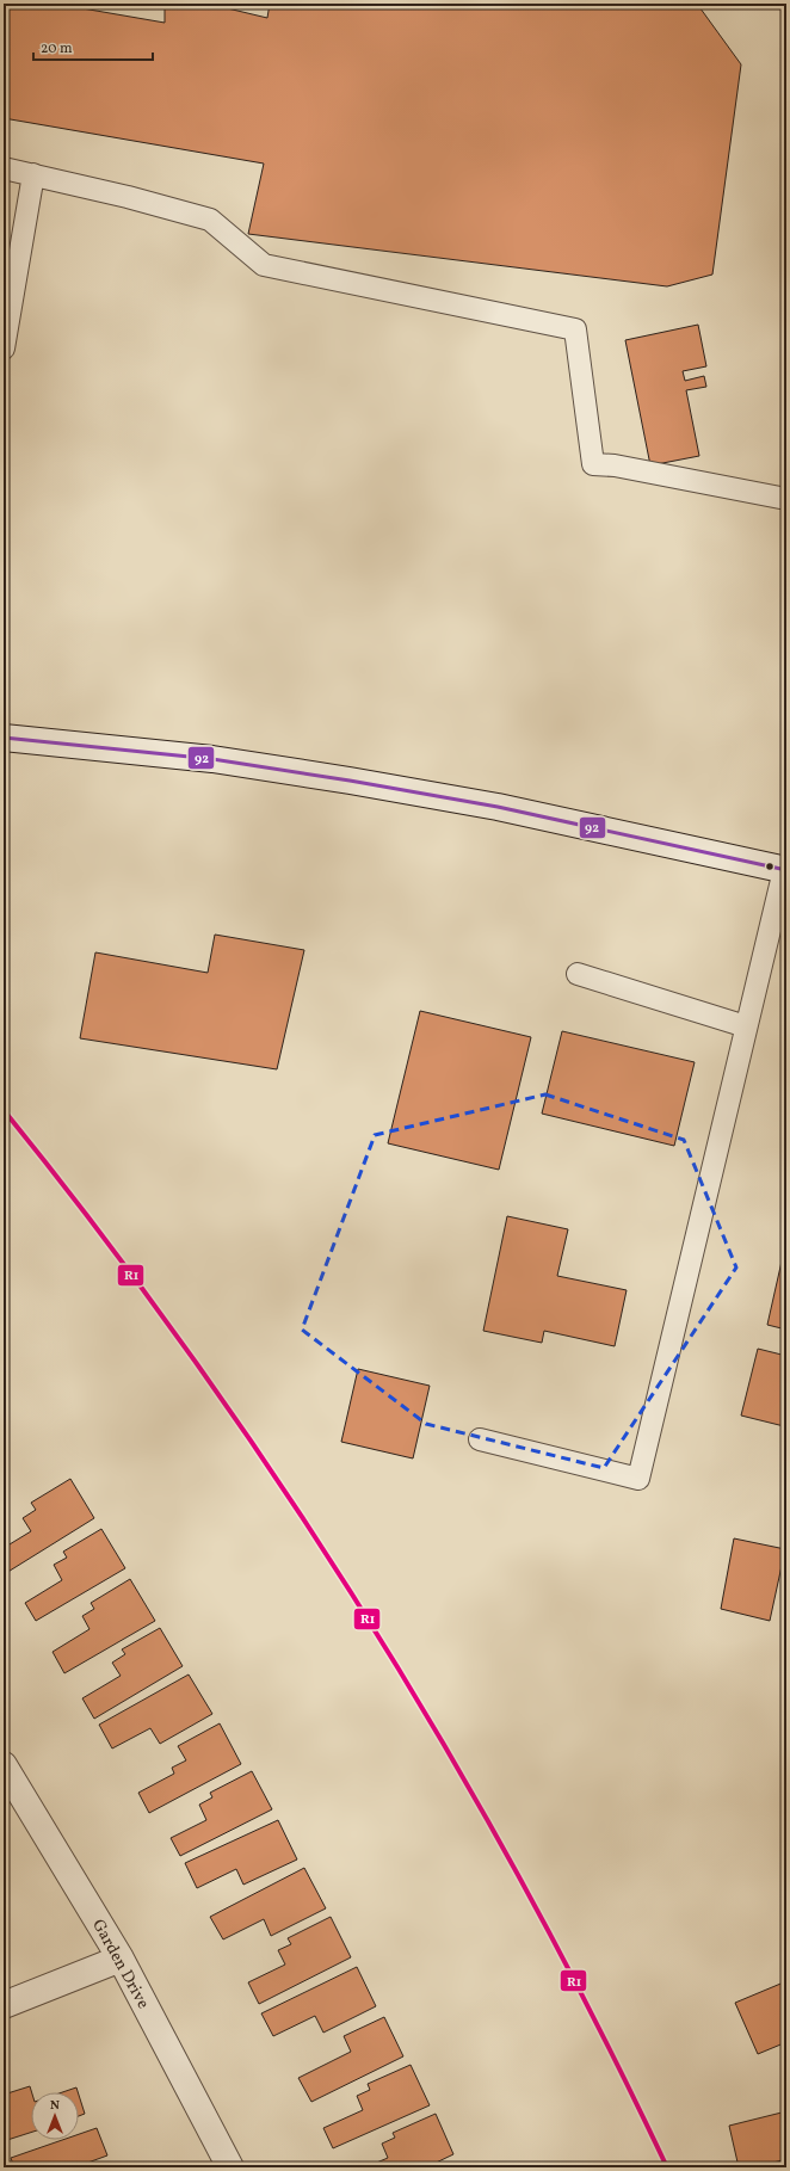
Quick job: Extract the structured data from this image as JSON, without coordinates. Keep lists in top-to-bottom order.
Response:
{
  "streets": {
    "main road": ["Garden Drive"]
  },
  "lines": ["transit line 92", "transit line R1"],
  "scale_bar": "20 m",
  "north": "top"
}
